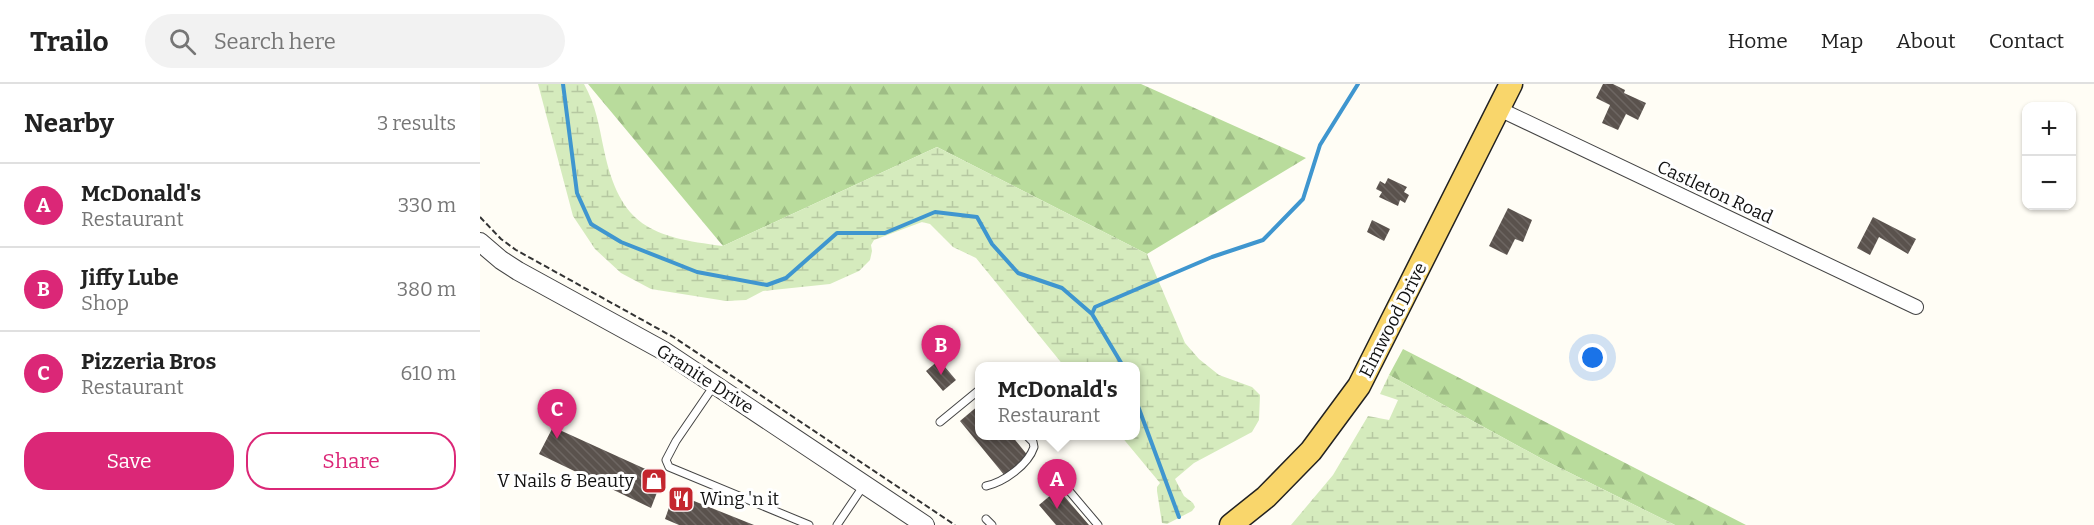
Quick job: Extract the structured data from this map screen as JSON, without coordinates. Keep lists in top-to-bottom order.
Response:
{
  "streets": {
    "main road": ["Elmwood Drive"],
    "street": ["Castleton Road", "Granite Drive"]
  },
  "crossings": [
    ["Castleton Road", "Elmwood Drive"]
  ],
  "places": {
    "shop": ["V Nails & Beauty"],
    "restaurant": ["Wing 'n it"]
  },
  "page": {
    "header": "Trailo",
    "search": "Search here",
    "nav": [
      "Home",
      "Map",
      "About",
      "Contact"
    ],
    "heading": ["Nearby", "3 results"],
    "map_buttons": ["+", "−"],
    "list": [
      {
        "mark": "A",
        "name": "McDonald's",
        "note": "Restaurant",
        "value": "330 m"
      },
      {
        "mark": "B",
        "name": "Jiffy Lube",
        "note": "Shop",
        "value": "380 m"
      },
      {
        "mark": "C",
        "name": "Pizzeria Bros",
        "note": "Restaurant",
        "value": "610 m"
      }
    ],
    "pins": ["B", "C", "A"],
    "popup": ["McDonald's", "Restaurant"],
    "buttons": ["Save", "Share"]
  }
}
